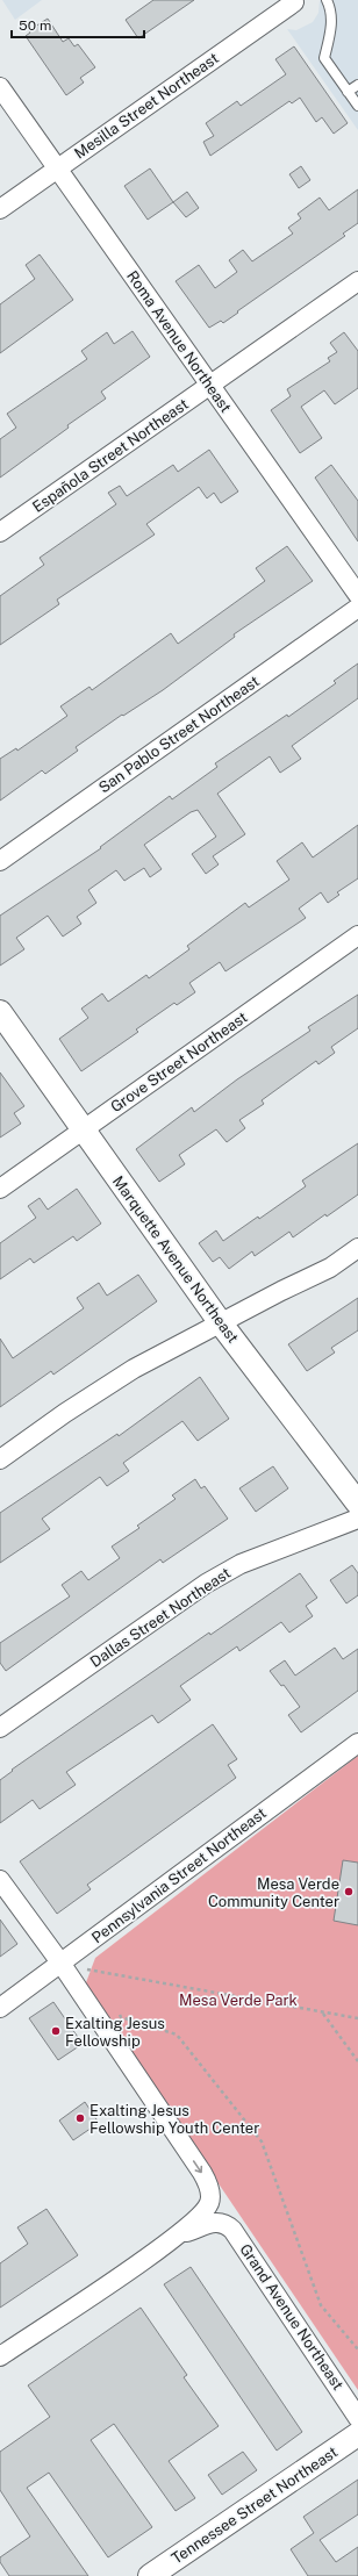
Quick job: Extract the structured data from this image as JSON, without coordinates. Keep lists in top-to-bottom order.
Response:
{
  "streets": {
    "street": [
      "Mesilla Street Northeast",
      "Roma Avenue Northeast",
      "Española Street Northeast",
      "San Pablo Street Northeast",
      "Grove Street Northeast",
      "Marquette Avenue Northeast",
      "Dallas Street Northeast",
      "Pennsylvania Street Northeast",
      "Grand Avenue Northeast",
      "Tennessee Street Northeast"
    ]
  },
  "crossings": [
    ["Mesilla Street Northeast", "Roma Avenue Northeast"],
    ["Roma Avenue Northeast", "Española Street Northeast"],
    ["Grove Street Northeast", "Marquette Avenue Northeast"]
  ],
  "parks": ["Mesa Verde Park"],
  "places": ["Mesa Verde Community Center", "Exalting Jesus Fellowship", "Exalting Jesus Fellowship Youth Center"],
  "scale_bar": "50 m"
}
